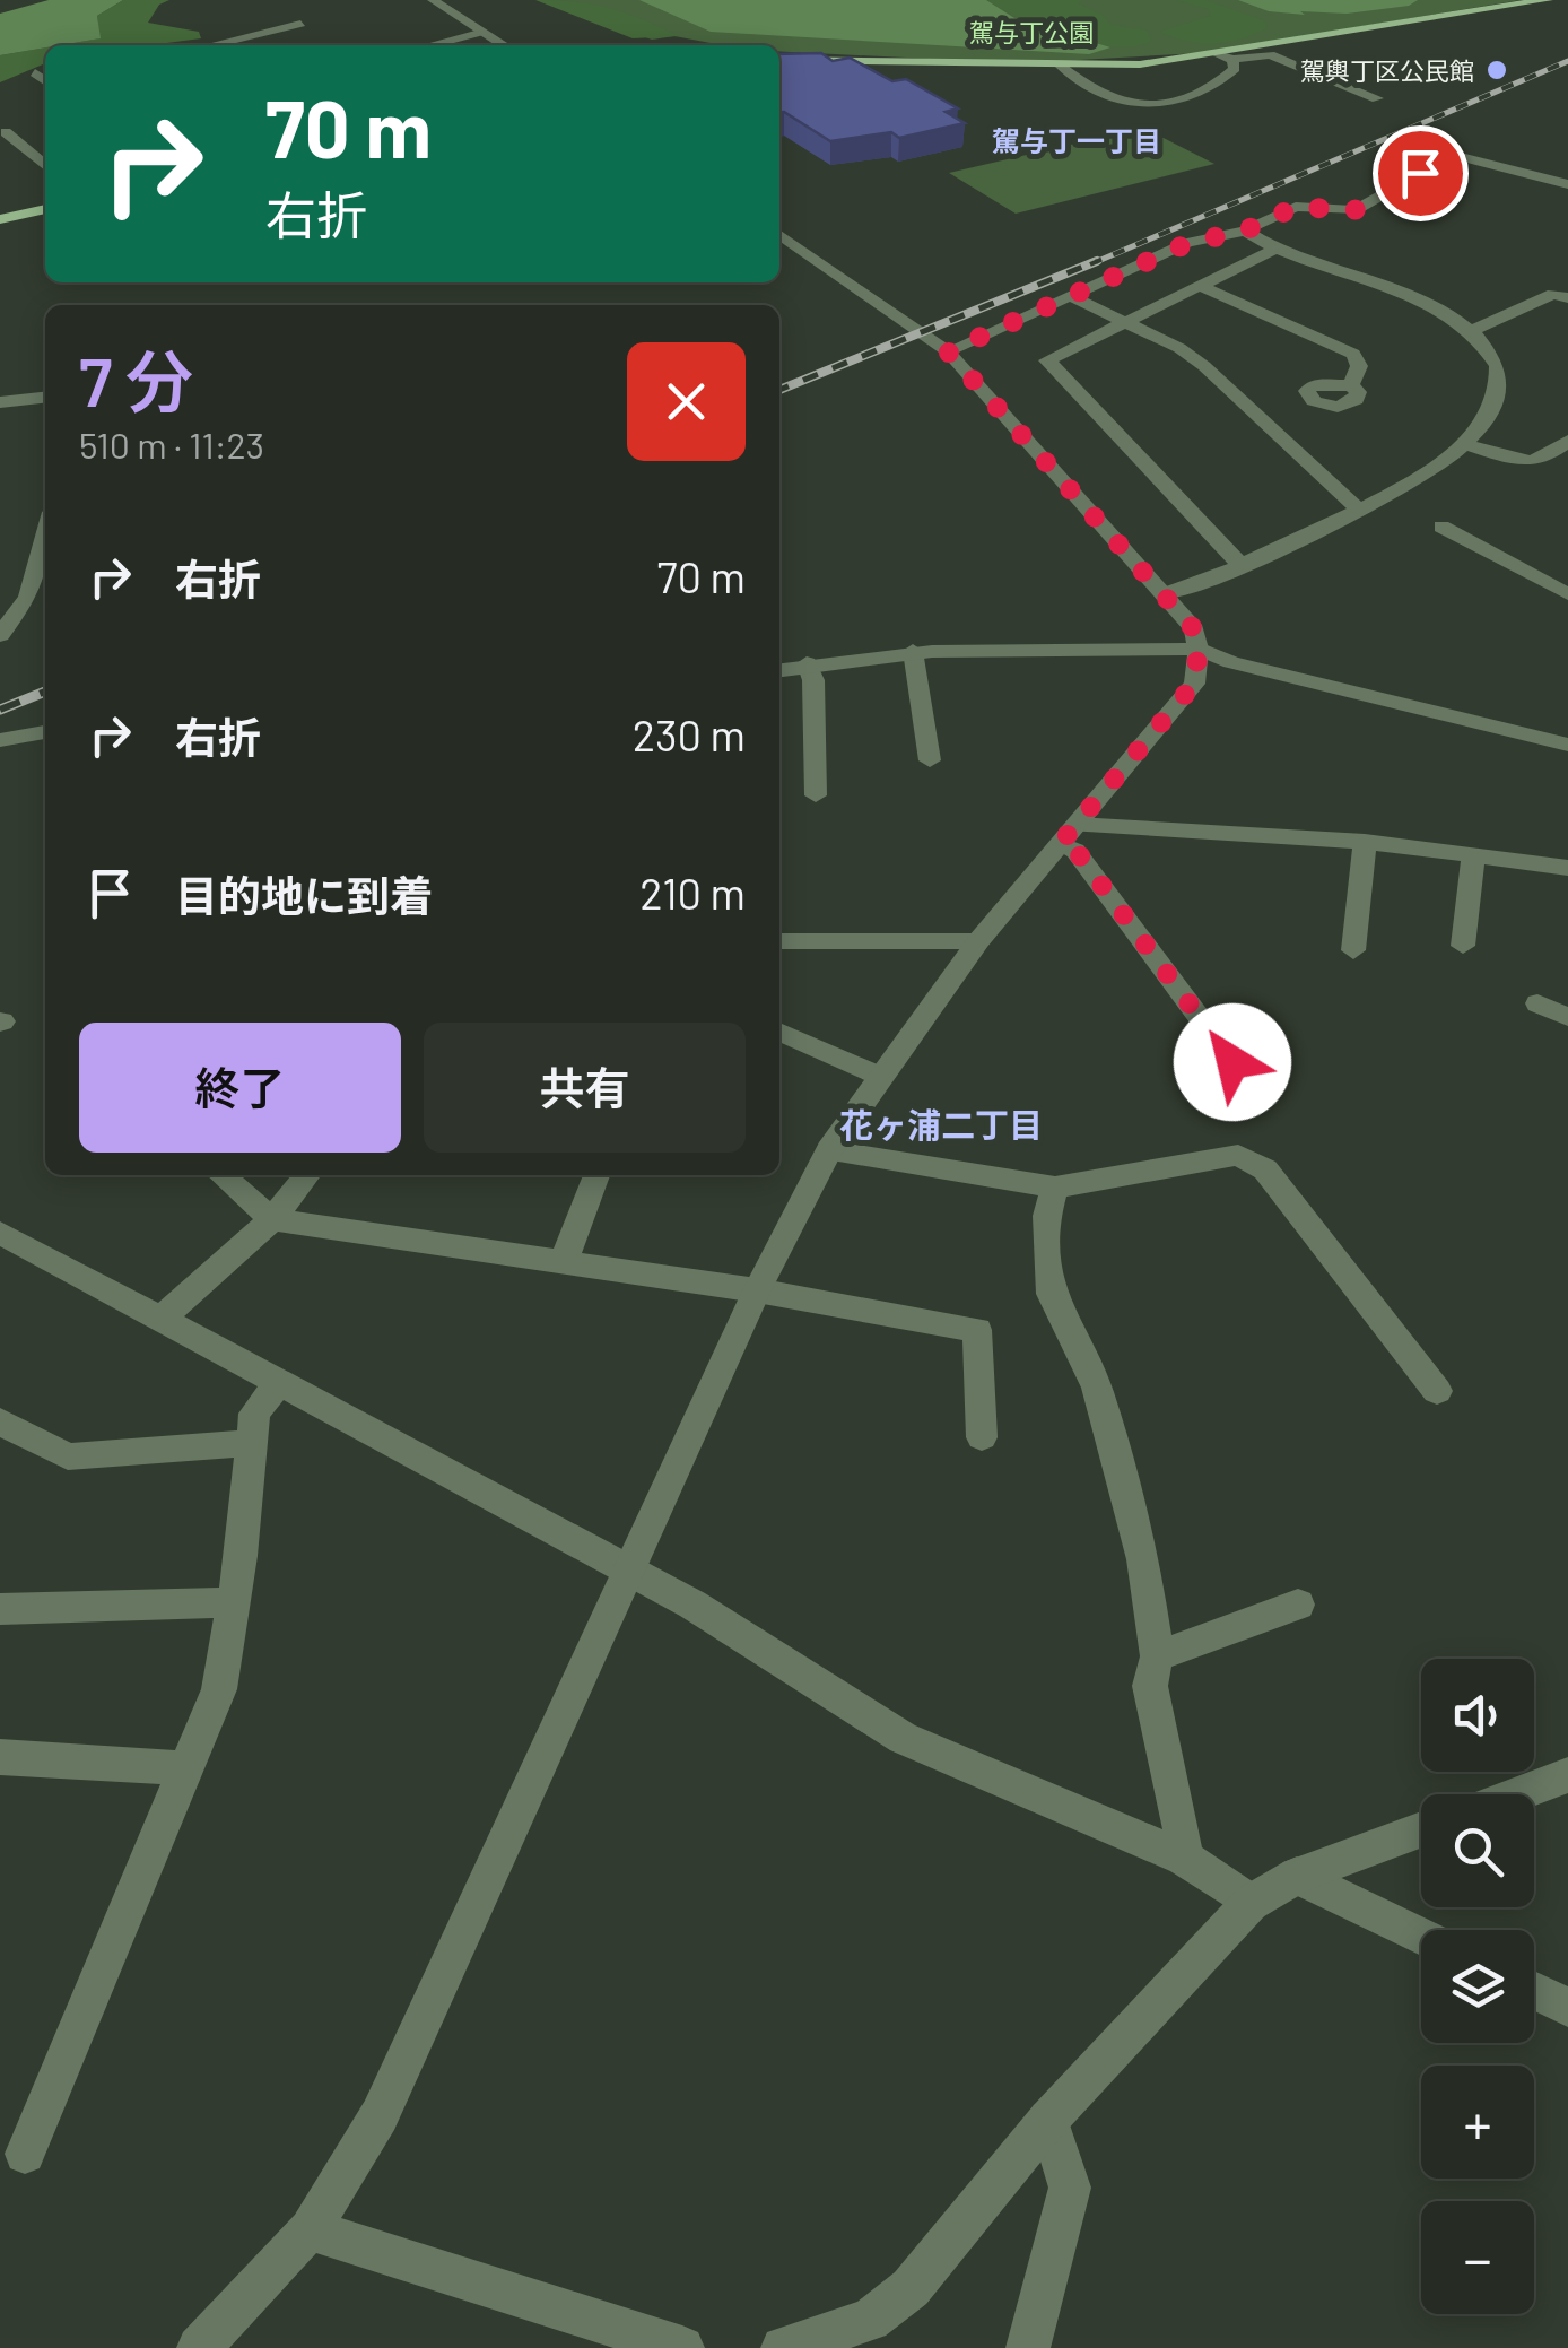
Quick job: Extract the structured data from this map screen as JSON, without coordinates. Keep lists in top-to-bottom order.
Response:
{
  "districts": ["駕与丁一丁目", "花ヶ浦二丁目"],
  "parks": ["駕与丁公園"],
  "places": ["駕輿丁区公民館"],
  "page": {
    "turn": ["70 m", "右折"],
    "heading": ["7 分", "510 m · 11:23"],
    "list": [
      {
        "name": "右折",
        "value": "70 m"
      },
      {
        "name": "右折",
        "value": "230 m"
      },
      {
        "name": "目的地に到着",
        "value": "210 m"
      }
    ],
    "buttons": ["終了", "共有"],
    "map_buttons": ["+", "−"]
  }
}
